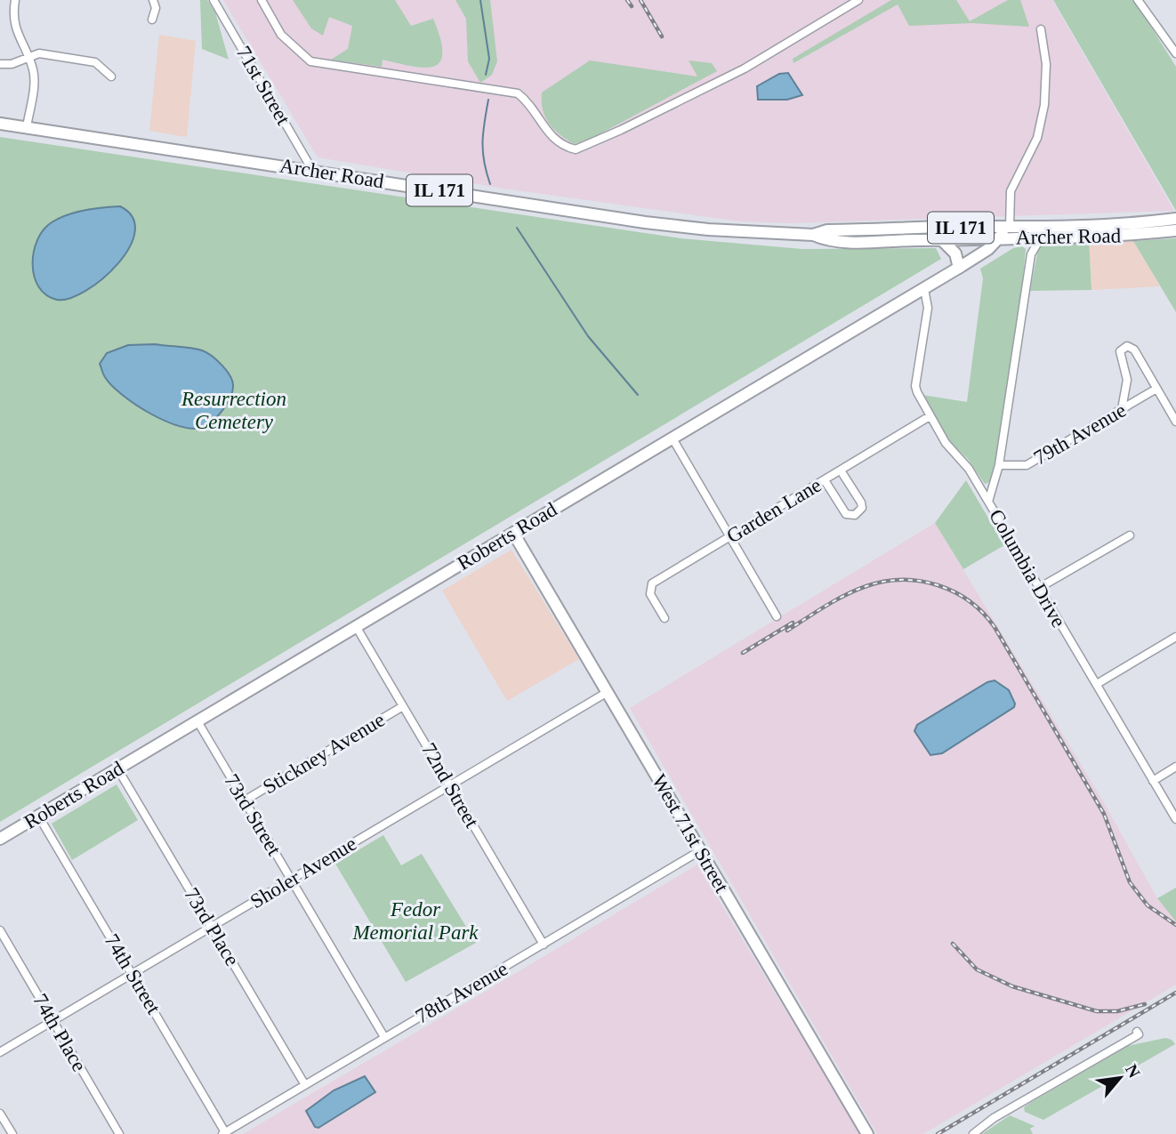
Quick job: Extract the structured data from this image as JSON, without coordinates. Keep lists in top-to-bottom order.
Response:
{
  "streets": {
    "street": [
      "71st Street",
      "Archer Road",
      "IL 171",
      "79th Avenue",
      "Garden Lane",
      "Roberts Road",
      "Columbia Drive",
      "Stickney Avenue",
      "72nd Street",
      "73rd Street",
      "West 71st Street",
      "Sholer Avenue",
      "73rd Place",
      "74th Street",
      "78th Avenue",
      "74th Place"
    ]
  },
  "crossings": [
    ["71st Street", "Archer Road"],
    ["Archer Road", "Roberts Road"],
    ["Archer Road", "Columbia Drive"],
    ["79th Avenue", "Columbia Drive"],
    ["Roberts Road", "72nd Street"],
    ["Roberts Road", "73rd Street"],
    ["Roberts Road", "West 71st Street"],
    ["Roberts Road", "73rd Place"],
    ["Roberts Road", "74th Street"],
    ["Stickney Avenue", "72nd Street"],
    ["Stickney Avenue", "73rd Street"],
    ["72nd Street", "Sholer Avenue"],
    ["72nd Street", "78th Avenue"],
    ["73rd Street", "Sholer Avenue"],
    ["73rd Street", "78th Avenue"],
    ["West 71st Street", "Sholer Avenue"],
    ["West 71st Street", "78th Avenue"],
    ["Sholer Avenue", "73rd Place"],
    ["Sholer Avenue", "74th Street"],
    ["Sholer Avenue", "74th Place"],
    ["73rd Place", "78th Avenue"],
    ["74th Street", "78th Avenue"]
  ],
  "parks": ["Resurrection Cemetery", "Fedor Memorial Park"],
  "north": "top right"
}
